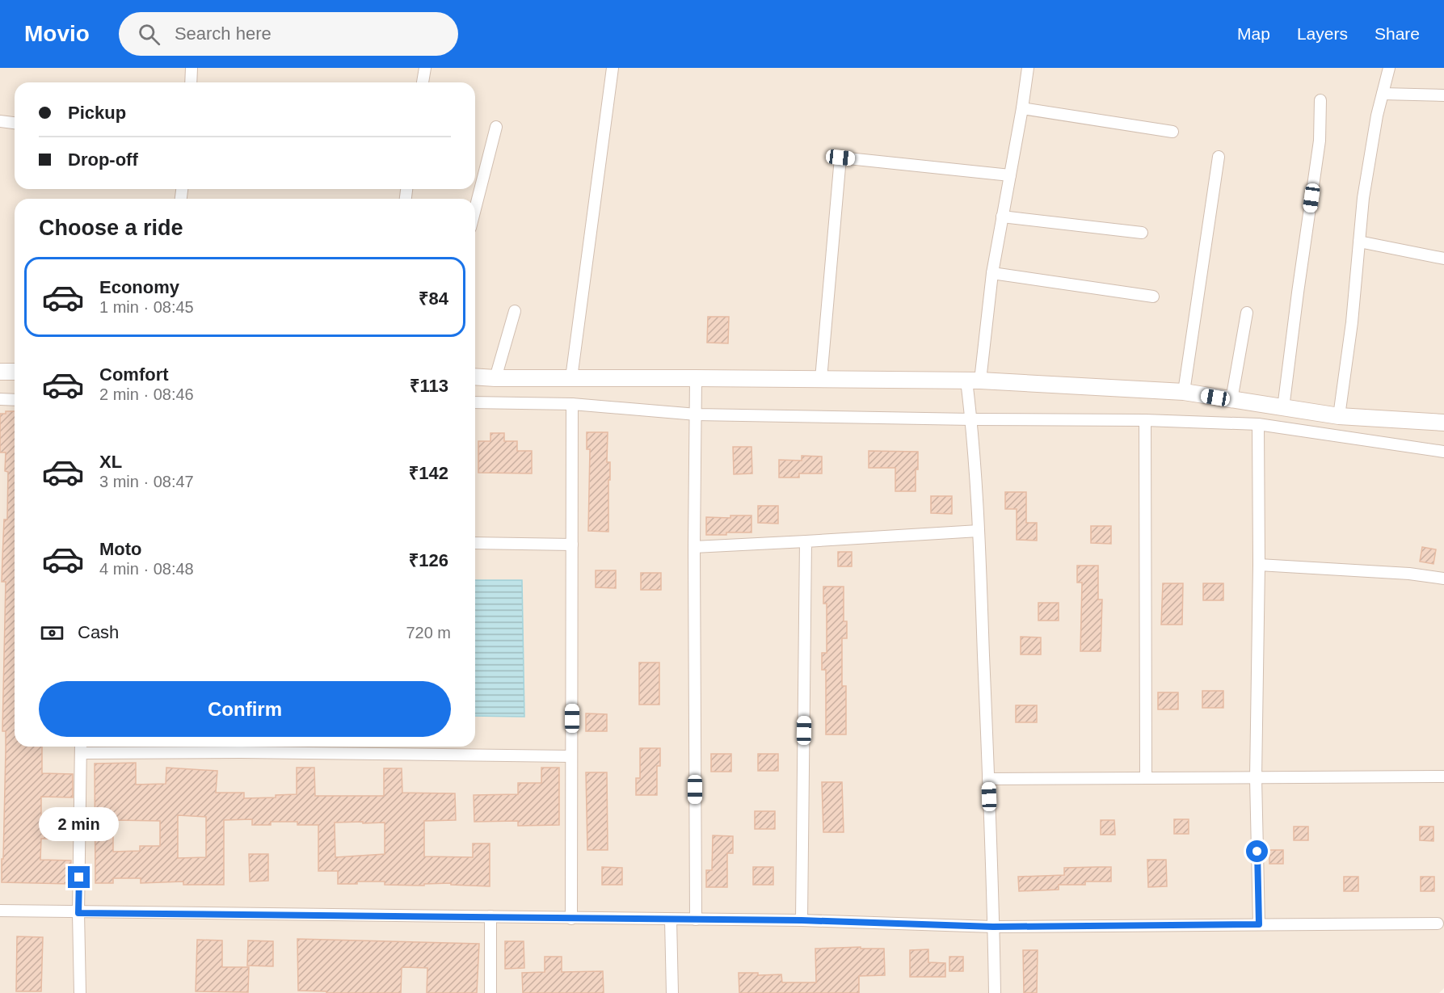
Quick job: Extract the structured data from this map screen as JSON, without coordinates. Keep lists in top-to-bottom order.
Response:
{
  "page": {
    "header": "Movio",
    "search": "Search here",
    "nav": ["Map", "Layers", "Share"],
    "banner": ["Pickup", "Drop-off"],
    "heading": "Choose a ride",
    "list": [
      {
        "name": "Economy",
        "note": "1 min · 08:45",
        "value": "₹84"
      },
      {
        "name": "Comfort",
        "note": "2 min · 08:46",
        "value": "₹113"
      },
      {
        "name": "XL",
        "note": "3 min · 08:47",
        "value": "₹142"
      },
      {
        "name": "Moto",
        "note": "4 min · 08:48",
        "value": "₹126"
      }
    ],
    "pay": ["Cash", "720 m"],
    "buttons": "Confirm",
    "bubble": "2 min"
  }
}
